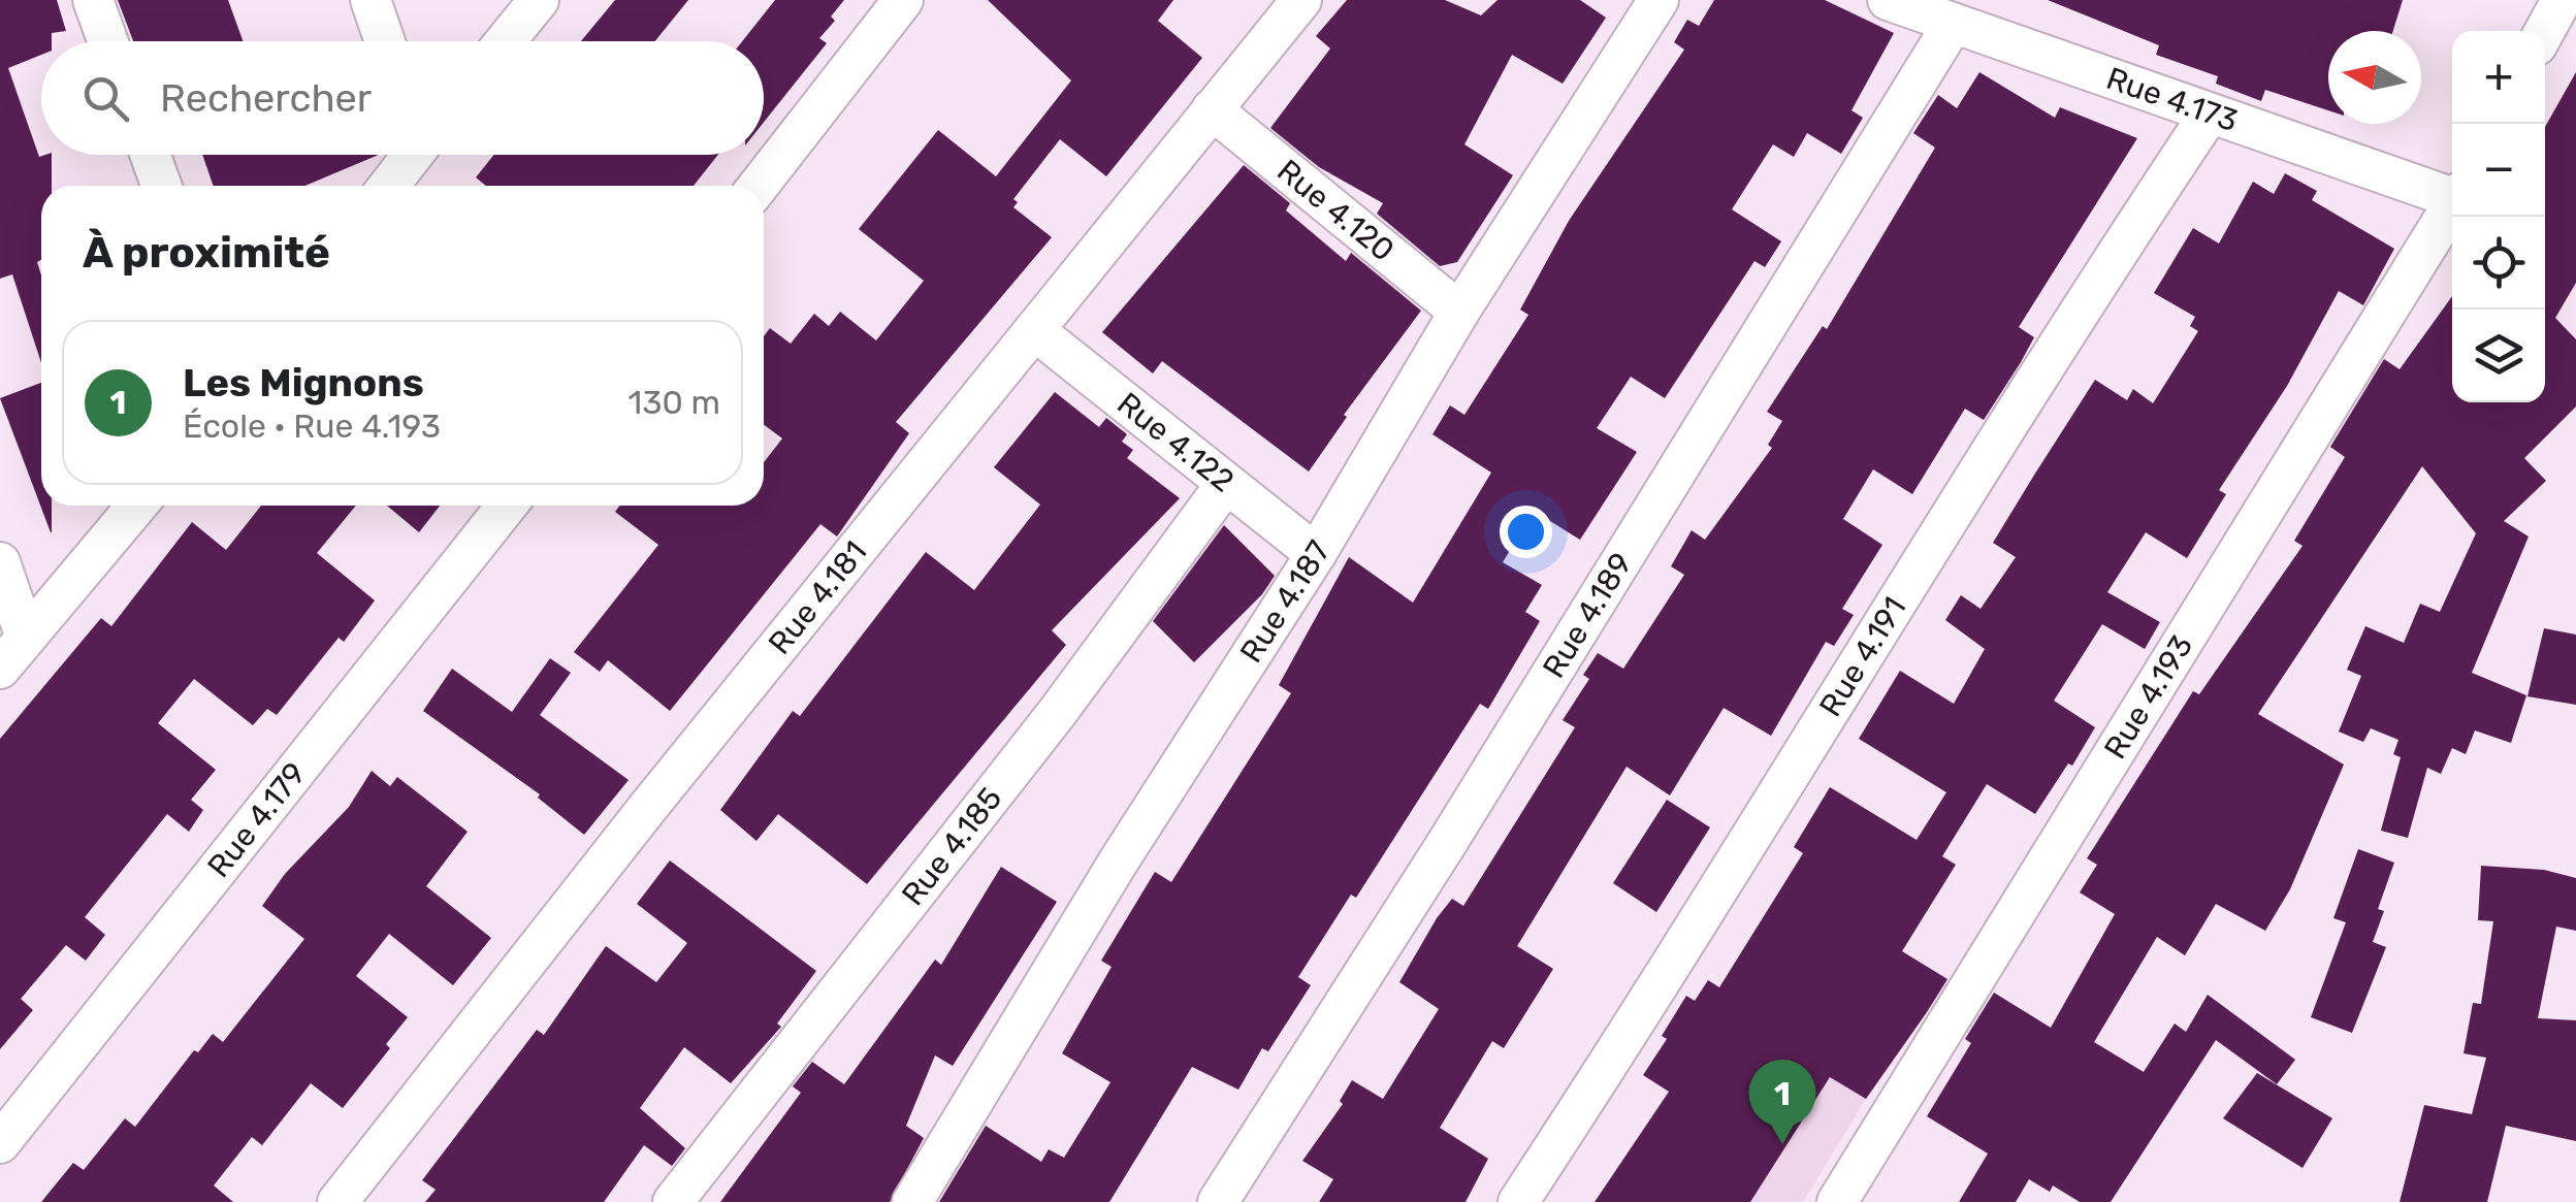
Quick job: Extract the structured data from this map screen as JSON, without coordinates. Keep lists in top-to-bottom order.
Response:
{
  "streets": {
    "street": [
      "Rue 4.173",
      "Rue 4.120",
      "Rue 4.122",
      "Rue 4.181",
      "Rue 4.187",
      "Rue 4.189",
      "Rue 4.191",
      "Rue 4.193",
      "Rue 4.179",
      "Rue 4.185"
    ]
  },
  "crossings": [
    ["Rue 4.173", "Rue 4.189"],
    ["Rue 4.173", "Rue 4.191"],
    ["Rue 4.120", "Rue 4.181"],
    ["Rue 4.120", "Rue 4.187"],
    ["Rue 4.122", "Rue 4.181"],
    ["Rue 4.122", "Rue 4.187"],
    ["Rue 4.122", "Rue 4.185"]
  ],
  "north": "left",
  "page": {
    "map_buttons": ["+", "−"],
    "search": "Rechercher",
    "heading": "À proximité",
    "list": [
      {
        "mark": "1",
        "name": "Les Mignons",
        "note": "École · Rue 4.193",
        "value": "130 m"
      }
    ],
    "pins": "1"
  }
}
